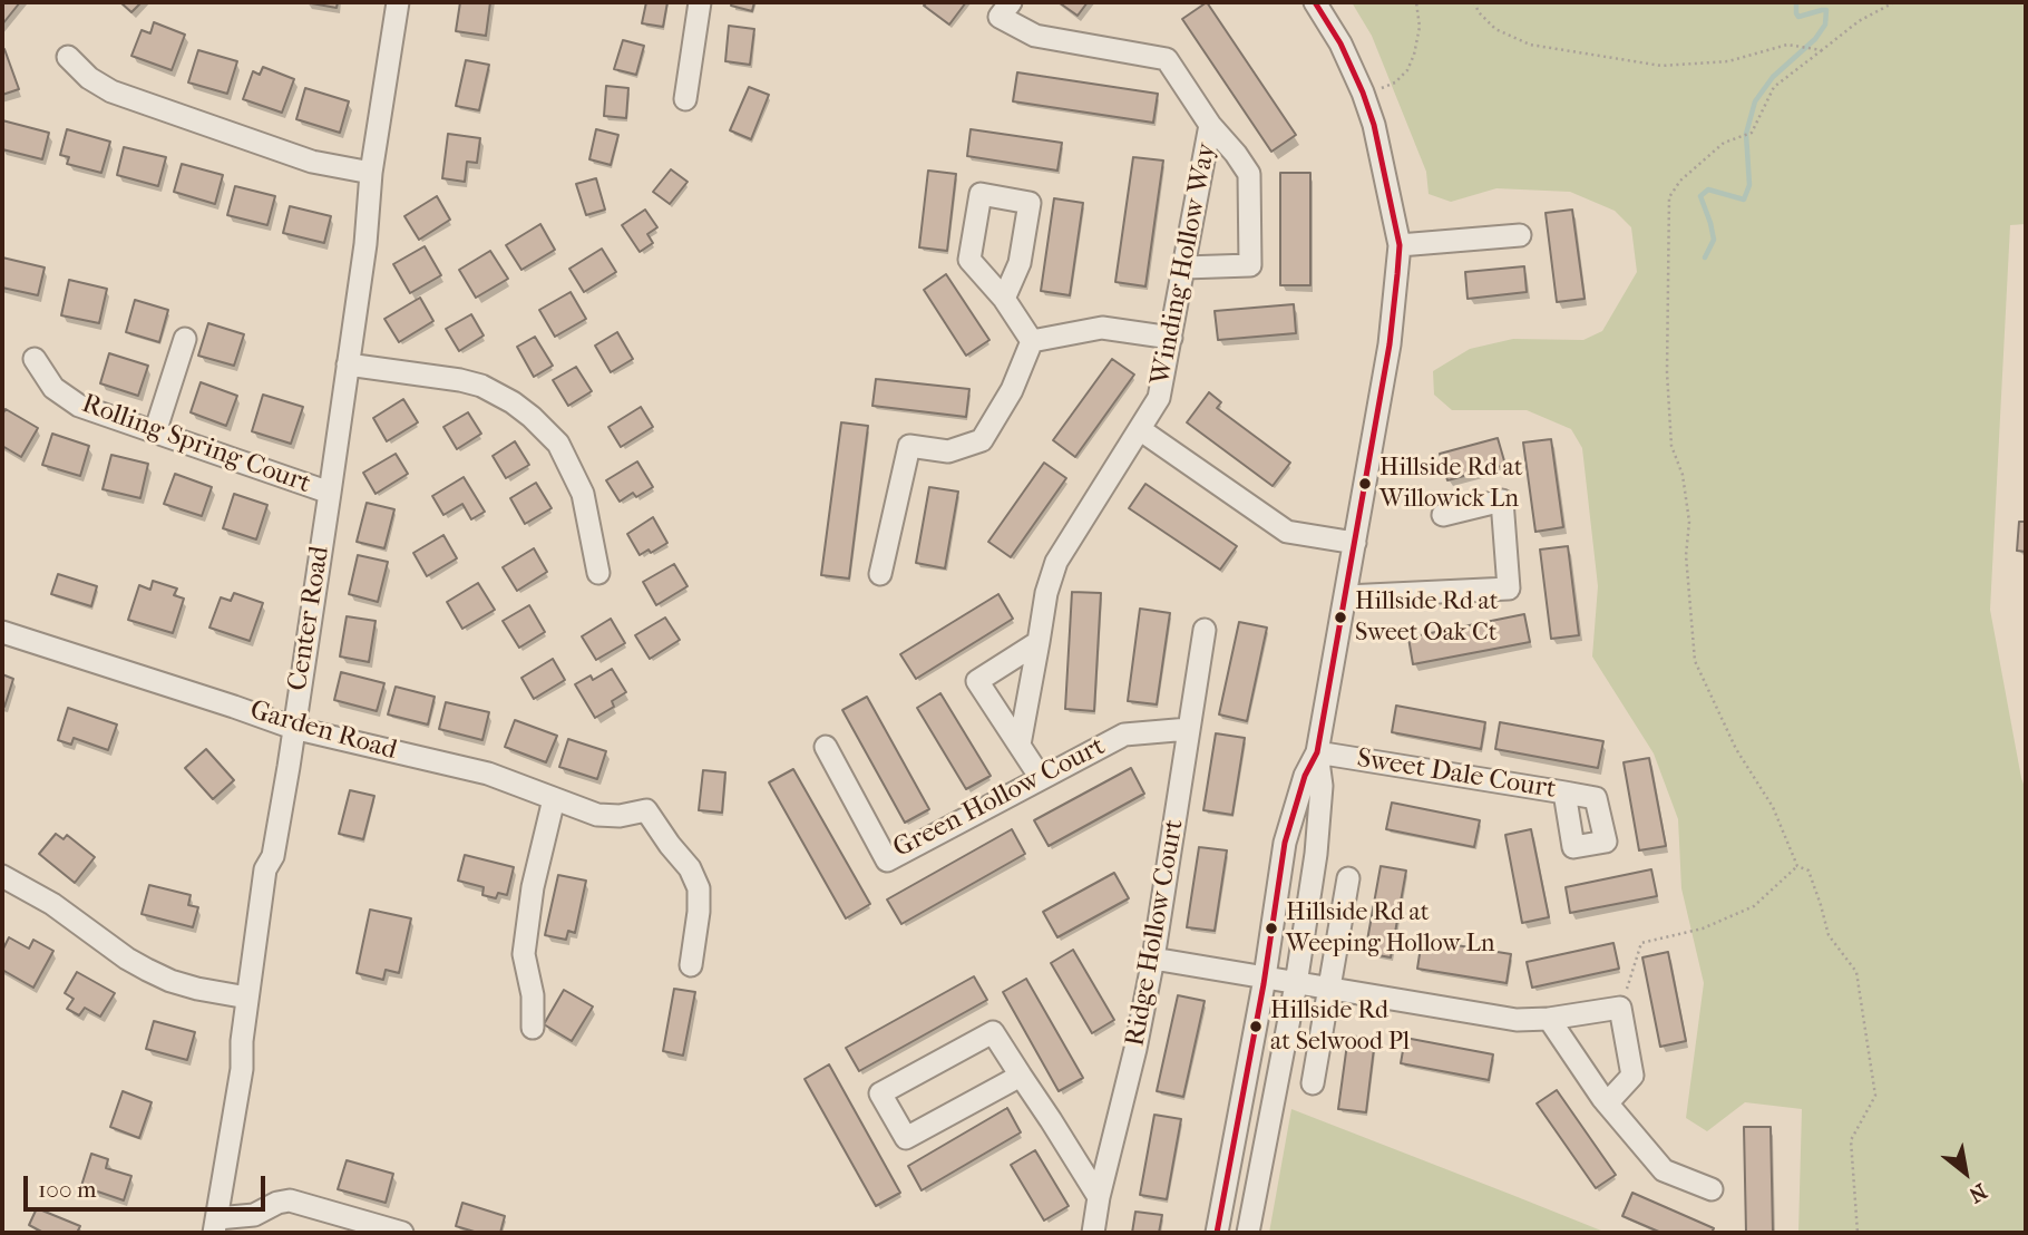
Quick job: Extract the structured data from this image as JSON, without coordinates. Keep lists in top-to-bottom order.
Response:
{
  "streets": {
    "street": [
      "Winding Hollow Way",
      "Rolling Spring Court",
      "Center Road",
      "Garden Road",
      "Sweet Dale Court",
      "Green Hollow Court",
      "Ridge Hollow Court"
    ]
  },
  "crossings": [
    ["Rolling Spring Court", "Center Road"],
    ["Center Road", "Garden Road"],
    ["Green Hollow Court", "Ridge Hollow Court"]
  ],
  "places": [
    "Hillside Rd at Willowick Ln",
    "Hillside Rd at Sweet Oak Ct",
    "Hillside Rd at Weeping Hollow Ln",
    "Hillside Rd at Selwood Pl"
  ],
  "scale_bar": "100 m",
  "north": "bottom right"
}
